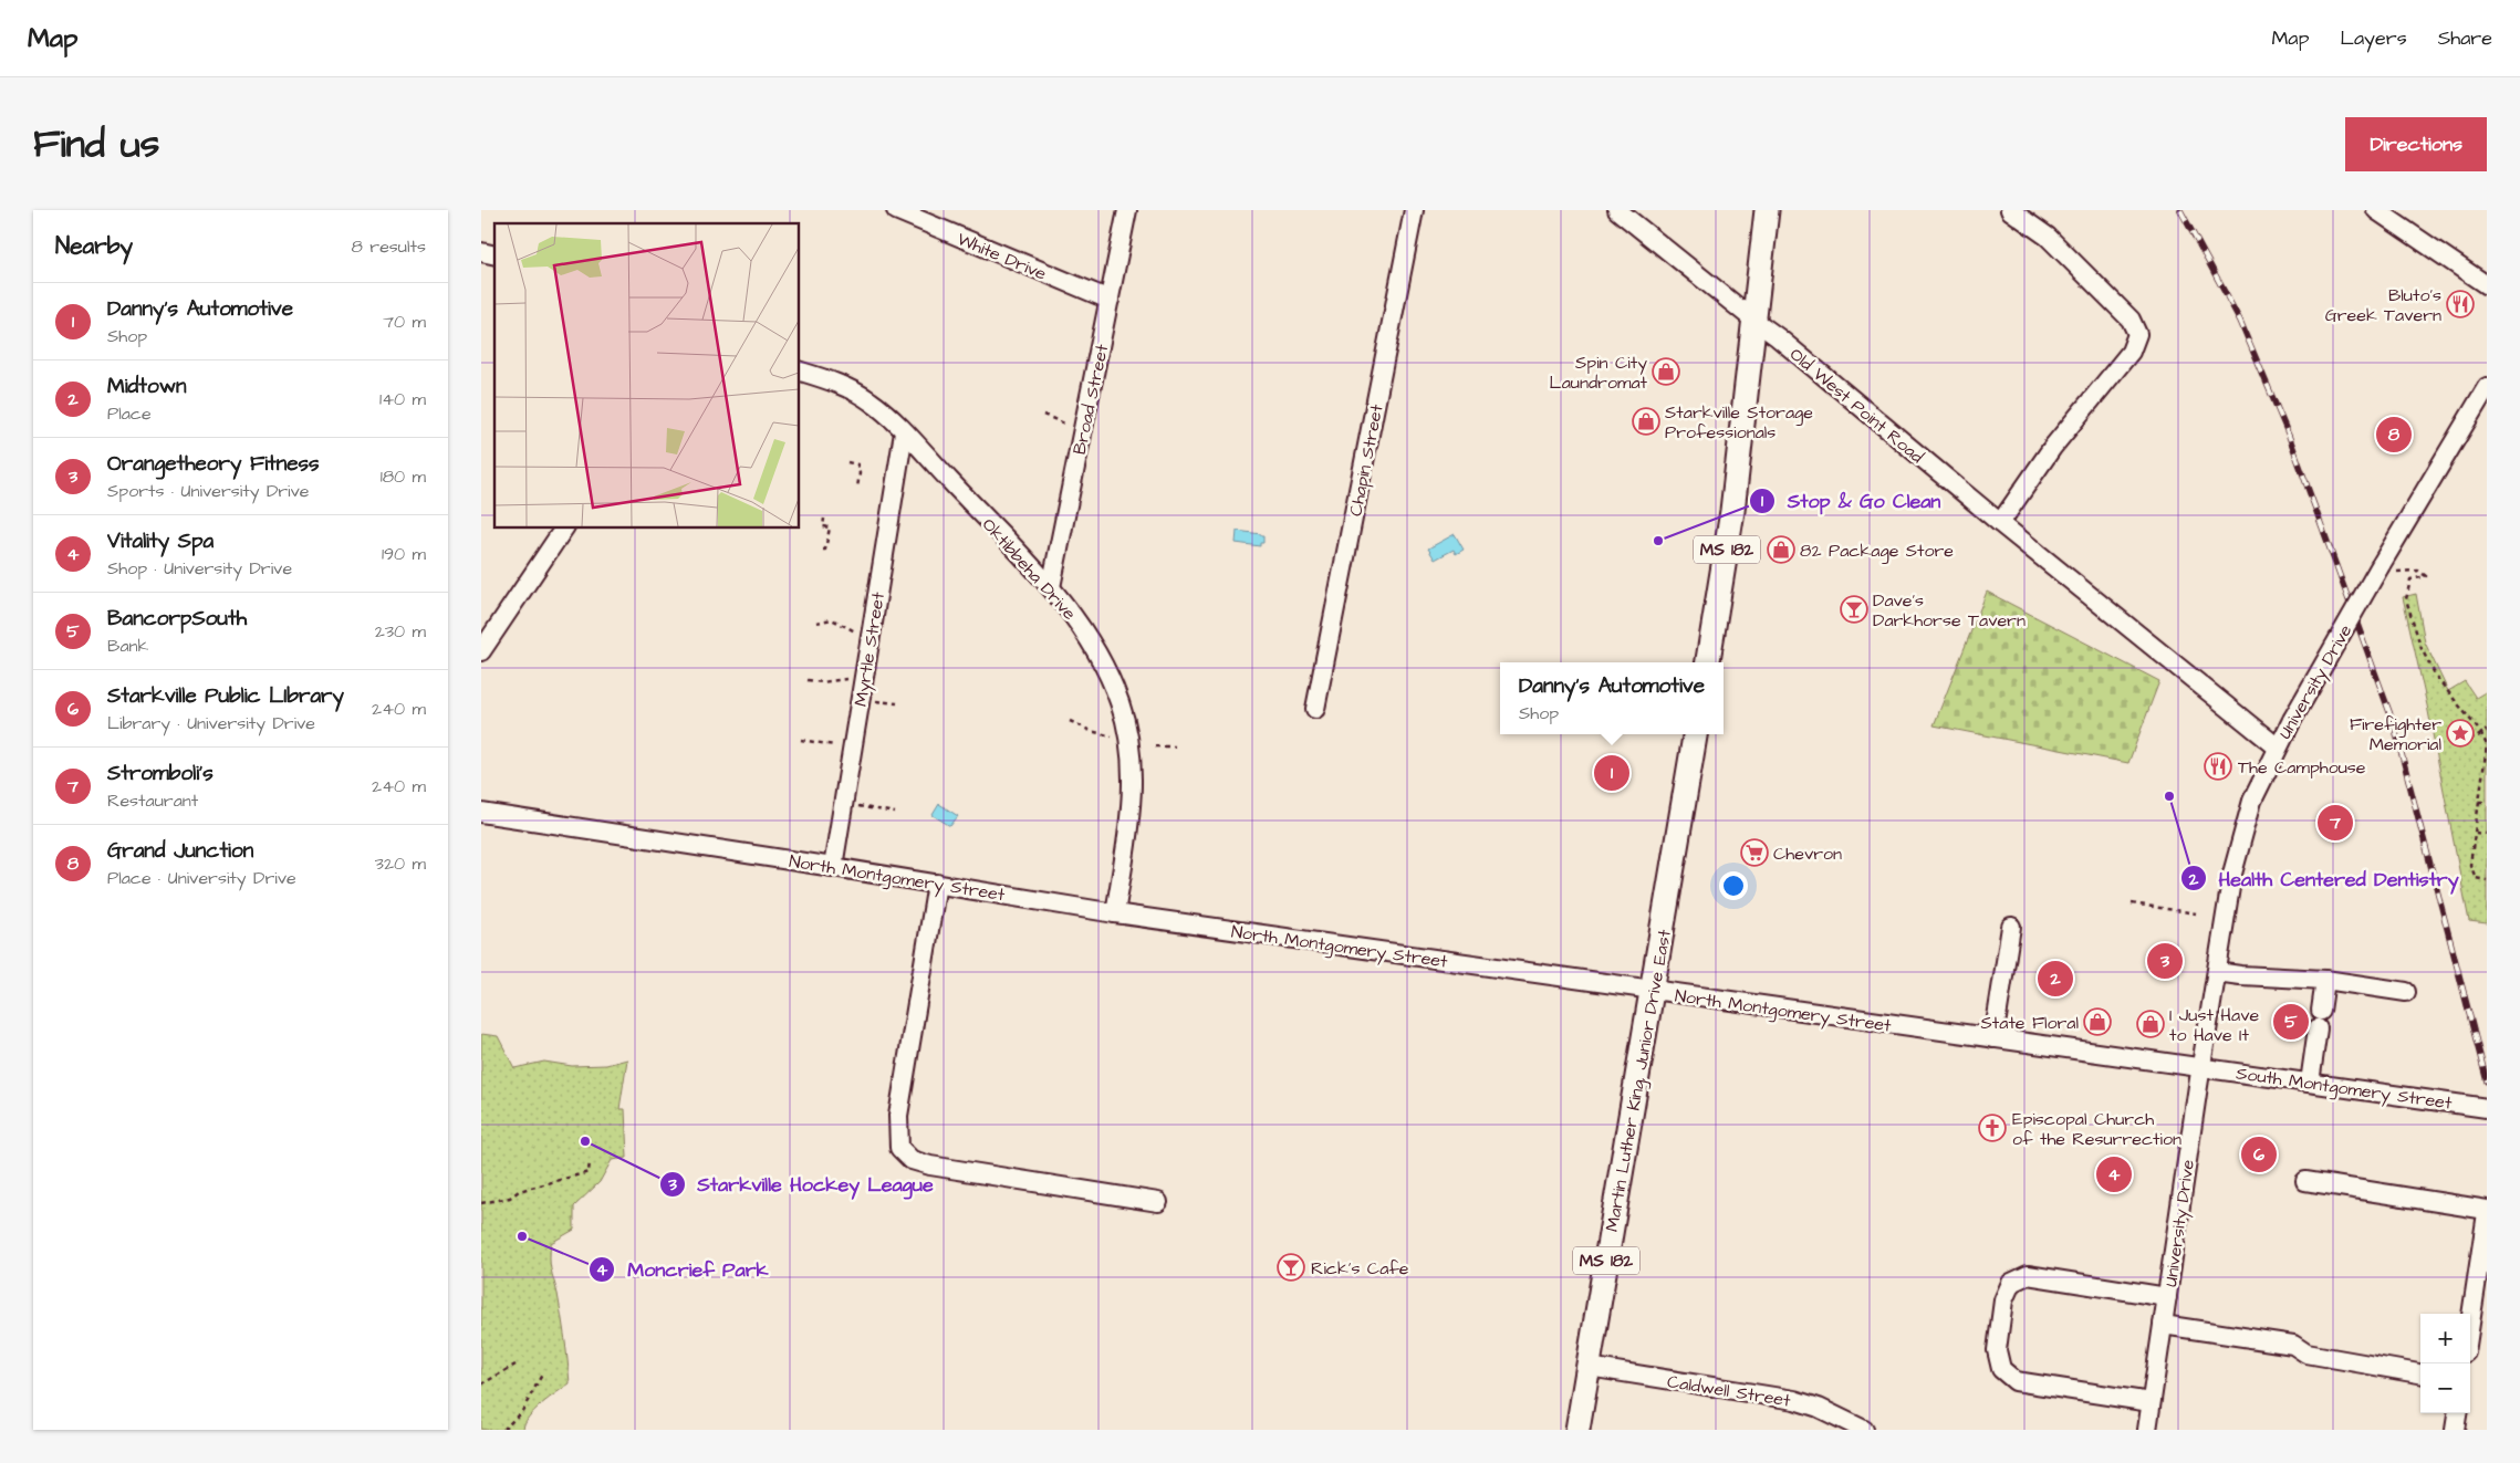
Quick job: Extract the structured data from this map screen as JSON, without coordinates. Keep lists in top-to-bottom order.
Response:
{
  "streets": {
    "main road": ["MS 182", "Martin Luther King, Junior Drive East"],
    "street": [
      "White Drive",
      "Broad Street",
      "Old West Point Road",
      "Chapin Street",
      "Oktibbeha Drive",
      "Myrtle Street",
      "University Drive",
      "North Montgomery Street",
      "South Montgomery Street",
      "Caldwell Street"
    ]
  },
  "crossings": [
    ["White Drive", "Broad Street"],
    ["Broad Street", "Oktibbeha Drive"],
    ["Old West Point Road", "MS 182"],
    ["Old West Point Road", "University Drive"],
    ["Oktibbeha Drive", "Myrtle Street"],
    ["Oktibbeha Drive", "North Montgomery Street"],
    ["Myrtle Street", "North Montgomery Street"],
    ["University Drive", "North Montgomery Street"],
    ["University Drive", "South Montgomery Street"],
    ["North Montgomery Street", "Martin Luther King, Junior Drive East"],
    ["North Montgomery Street", "South Montgomery Street"],
    ["Martin Luther King, Junior Drive East", "Caldwell Street"]
  ],
  "places": {
    "restaurant": ["Bluto's Greek Tavern", "The Camphouse"],
    "shop": [
      "Spin City Laundromat",
      "Starkville Storage Professionals",
      "82 Package Store",
      "State Floral",
      "I Just Have to Have It"
    ],
    "other": [
      "Stop & Go Clean",
      "Health Centered Dentistry",
      "Starkville Hockey League",
      "Moncrief Park"
    ],
    "bar": ["Dave's Darkhorse Tavern", "Rick's Cafe"],
    "place": ["Firefighter Memorial"],
    "supermarket": ["Chevron"],
    "church": ["Episcopal Church of the Resurrection"]
  },
  "page": {
    "header": "Map",
    "nav": ["Map", "Layers", "Share"],
    "title": "Find us",
    "buttons": "Directions",
    "heading": ["Nearby", "8 results"],
    "list": [
      {
        "mark": "1",
        "name": "Danny's Automotive",
        "note": "Shop",
        "value": "70 m"
      },
      {
        "mark": "2",
        "name": "Midtown",
        "note": "Place",
        "value": "140 m"
      },
      {
        "mark": "3",
        "name": "Orangetheory Fitness",
        "note": "Sports · University Drive",
        "value": "180 m"
      },
      {
        "mark": "4",
        "name": "Vitality Spa",
        "note": "Shop · University Drive",
        "value": "190 m"
      },
      {
        "mark": "5",
        "name": "BancorpSouth",
        "note": "Bank",
        "value": "230 m"
      },
      {
        "mark": "6",
        "name": "Starkville Public LIbrary",
        "note": "Library · University Drive",
        "value": "240 m"
      },
      {
        "mark": "7",
        "name": "Stromboli's",
        "note": "Restaurant",
        "value": "240 m"
      },
      {
        "mark": "8",
        "name": "Grand Junction",
        "note": "Place · University Drive",
        "value": "320 m"
      }
    ],
    "pins": [
      "8",
      "1",
      "7",
      "3",
      "2",
      "5",
      "6",
      "4"
    ],
    "popup": ["Danny's Automotive", "Shop"],
    "map_buttons": ["+", "−"]
  }
}
